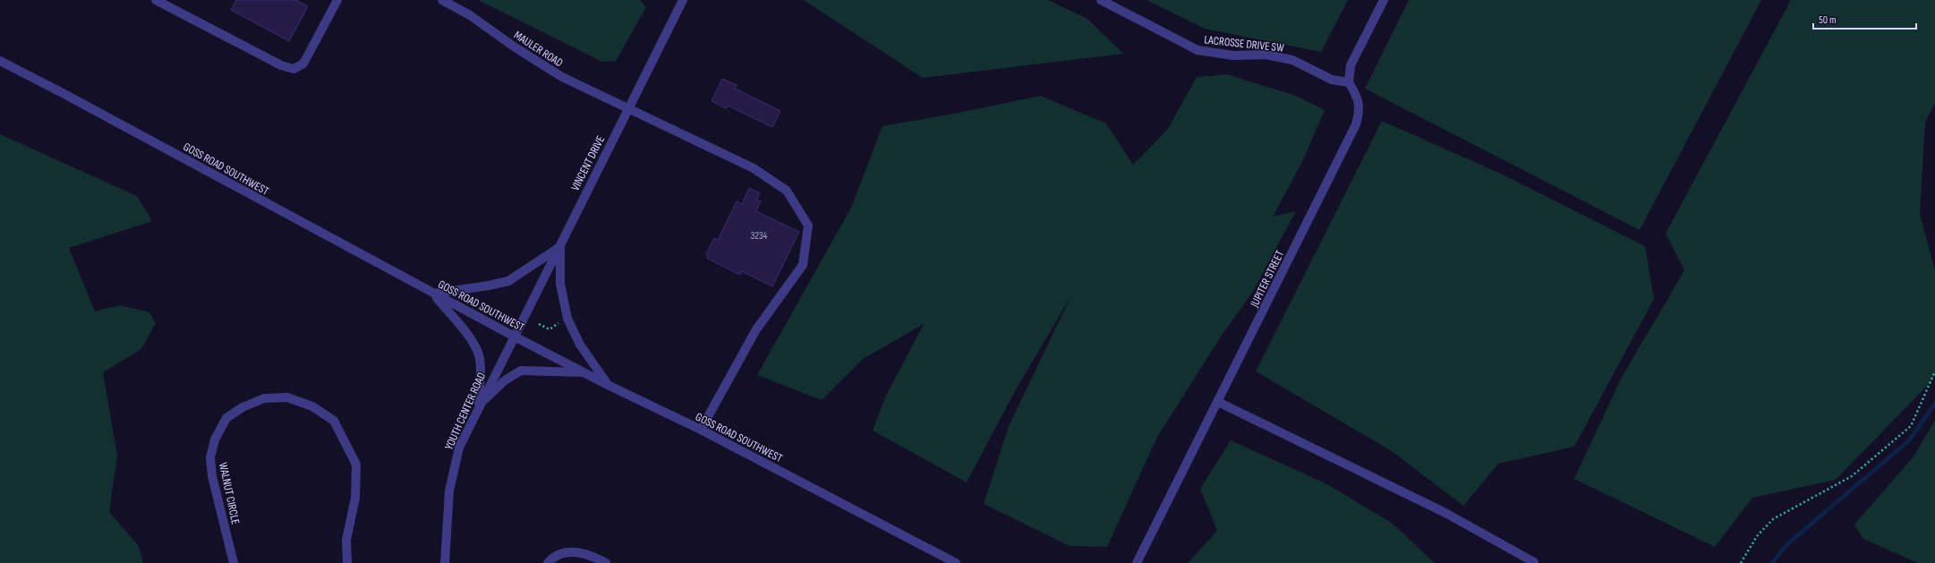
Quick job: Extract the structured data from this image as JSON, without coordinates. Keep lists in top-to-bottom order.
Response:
{
  "streets": {
    "street": [
      "LACROSSE DRIVE SW",
      "MAULER ROAD",
      "VINCENT DRIVE",
      "GOSS ROAD SOUTHWEST",
      "JUPITER STREET",
      "YOUTH CENTER ROAD",
      "WALNUT CIRCLE"
    ]
  },
  "crossings": [
    ["LACROSSE DRIVE SW", "JUPITER STREET"],
    ["MAULER ROAD", "VINCENT DRIVE"],
    ["MAULER ROAD", "GOSS ROAD SOUTHWEST"],
    ["VINCENT DRIVE", "GOSS ROAD SOUTHWEST"],
    ["VINCENT DRIVE", "YOUTH CENTER ROAD"],
    ["GOSS ROAD SOUTHWEST", "YOUTH CENTER ROAD"]
  ],
  "house_numbers": ["3234"],
  "scale_bar": "50 m"
}
